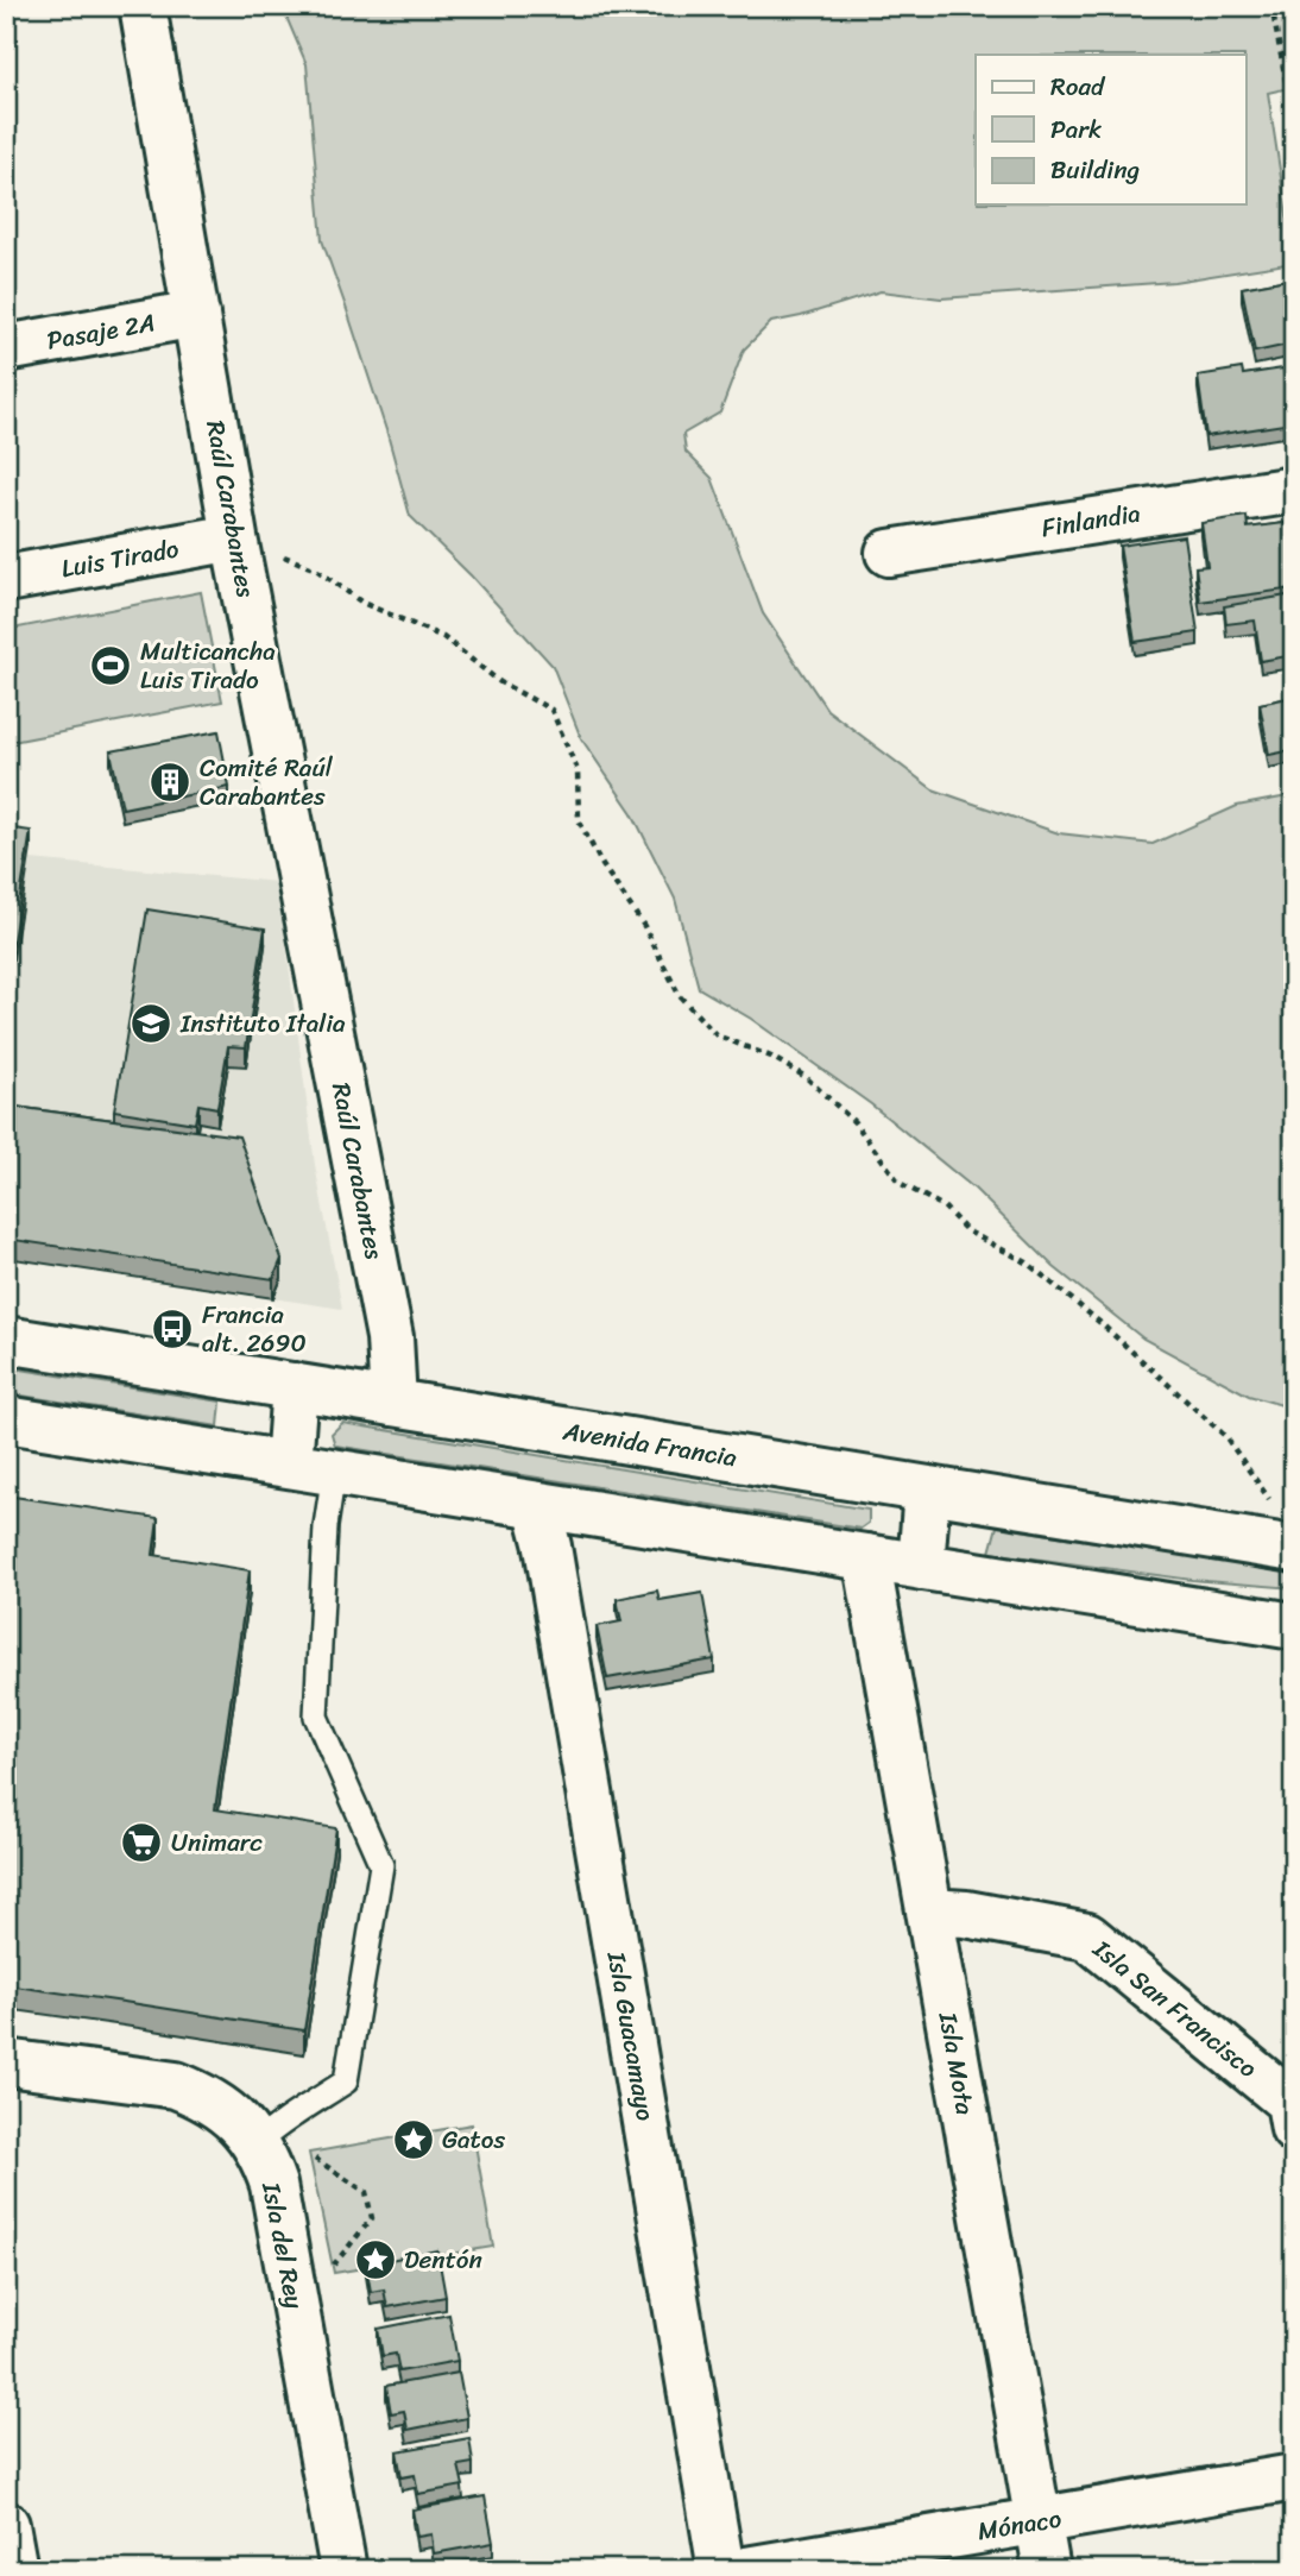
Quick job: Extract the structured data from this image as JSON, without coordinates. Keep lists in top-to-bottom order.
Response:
{
  "streets": {
    "street": [
      "Pasaje 2A",
      "Raúl Carabantes",
      "Finlandia",
      "Luis Tirado",
      "Avenida Francia",
      "Isla San Francisco",
      "Isla Guacamayo",
      "Isla Mota",
      "Isla del Rey",
      "Mónaco"
    ]
  },
  "crossings": [
    ["Pasaje 2A", "Raúl Carabantes"],
    ["Raúl Carabantes", "Luis Tirado"],
    ["Raúl Carabantes", "Avenida Francia"],
    ["Isla San Francisco", "Isla Mota"],
    ["Isla Mota", "Mónaco"]
  ],
  "places": {
    "sports": ["Multicancha Luis Tirado"],
    "building": ["Comité Raúl Carabantes"],
    "school or university": ["Instituto Italia"],
    "bus stop": ["Francia alt. 2690"],
    "supermarket": ["Unimarc"],
    "place": ["Gatos", "Dentón"]
  },
  "legend": ["Road", "Park", "Building"]
}
